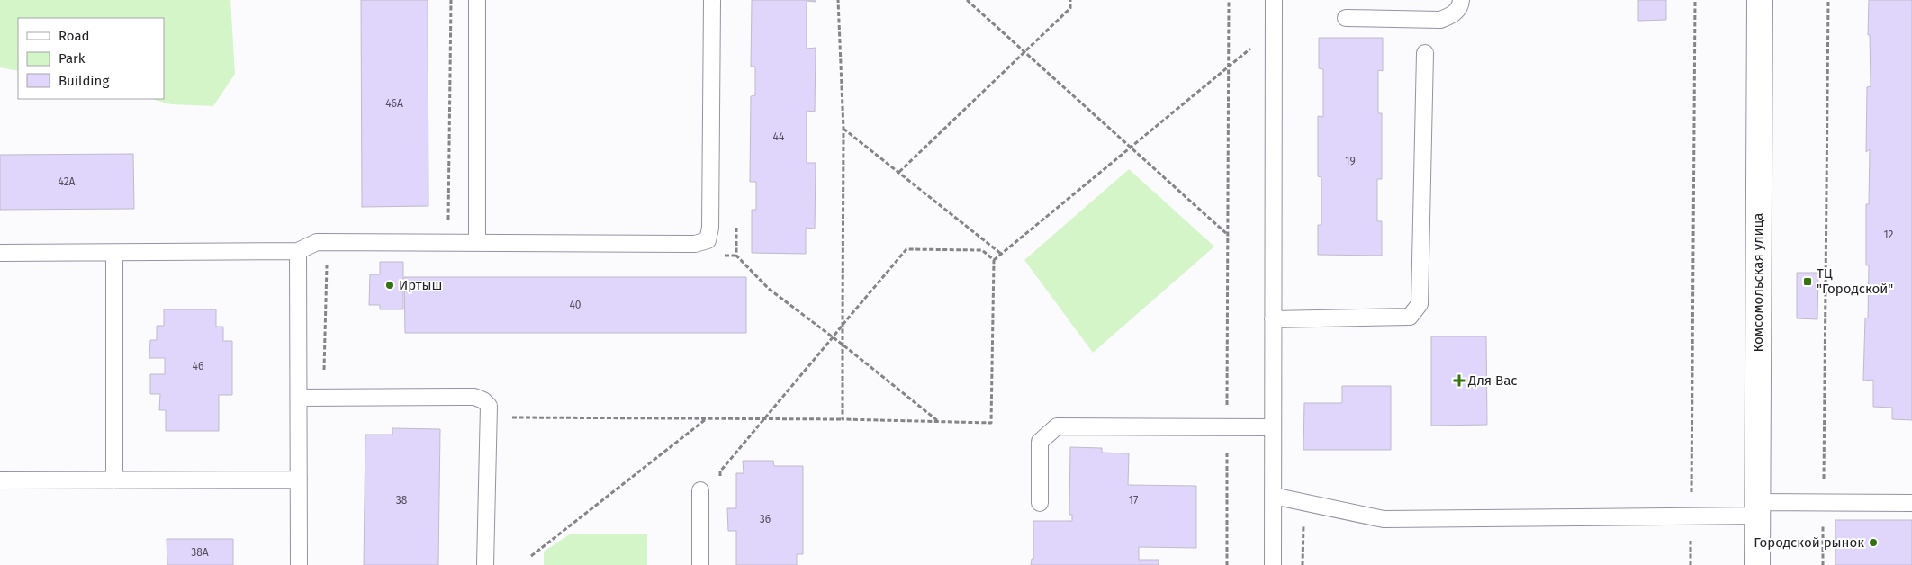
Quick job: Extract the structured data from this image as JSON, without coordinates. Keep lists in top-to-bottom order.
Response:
{
  "streets": {
    "street": ["Комсомольская улица"]
  },
  "places": {
    "transit": ["ТЦ \"Городской\""],
    "other": ["Иртыш", "Городской рынок"],
    "health": ["Для Вас"]
  },
  "house_numbers": [
    "46А",
    "44",
    "19",
    "42А",
    "12",
    "40",
    "46",
    "38",
    "17",
    "36",
    "38А"
  ],
  "legend": ["Road", "Park", "Building"]
}
